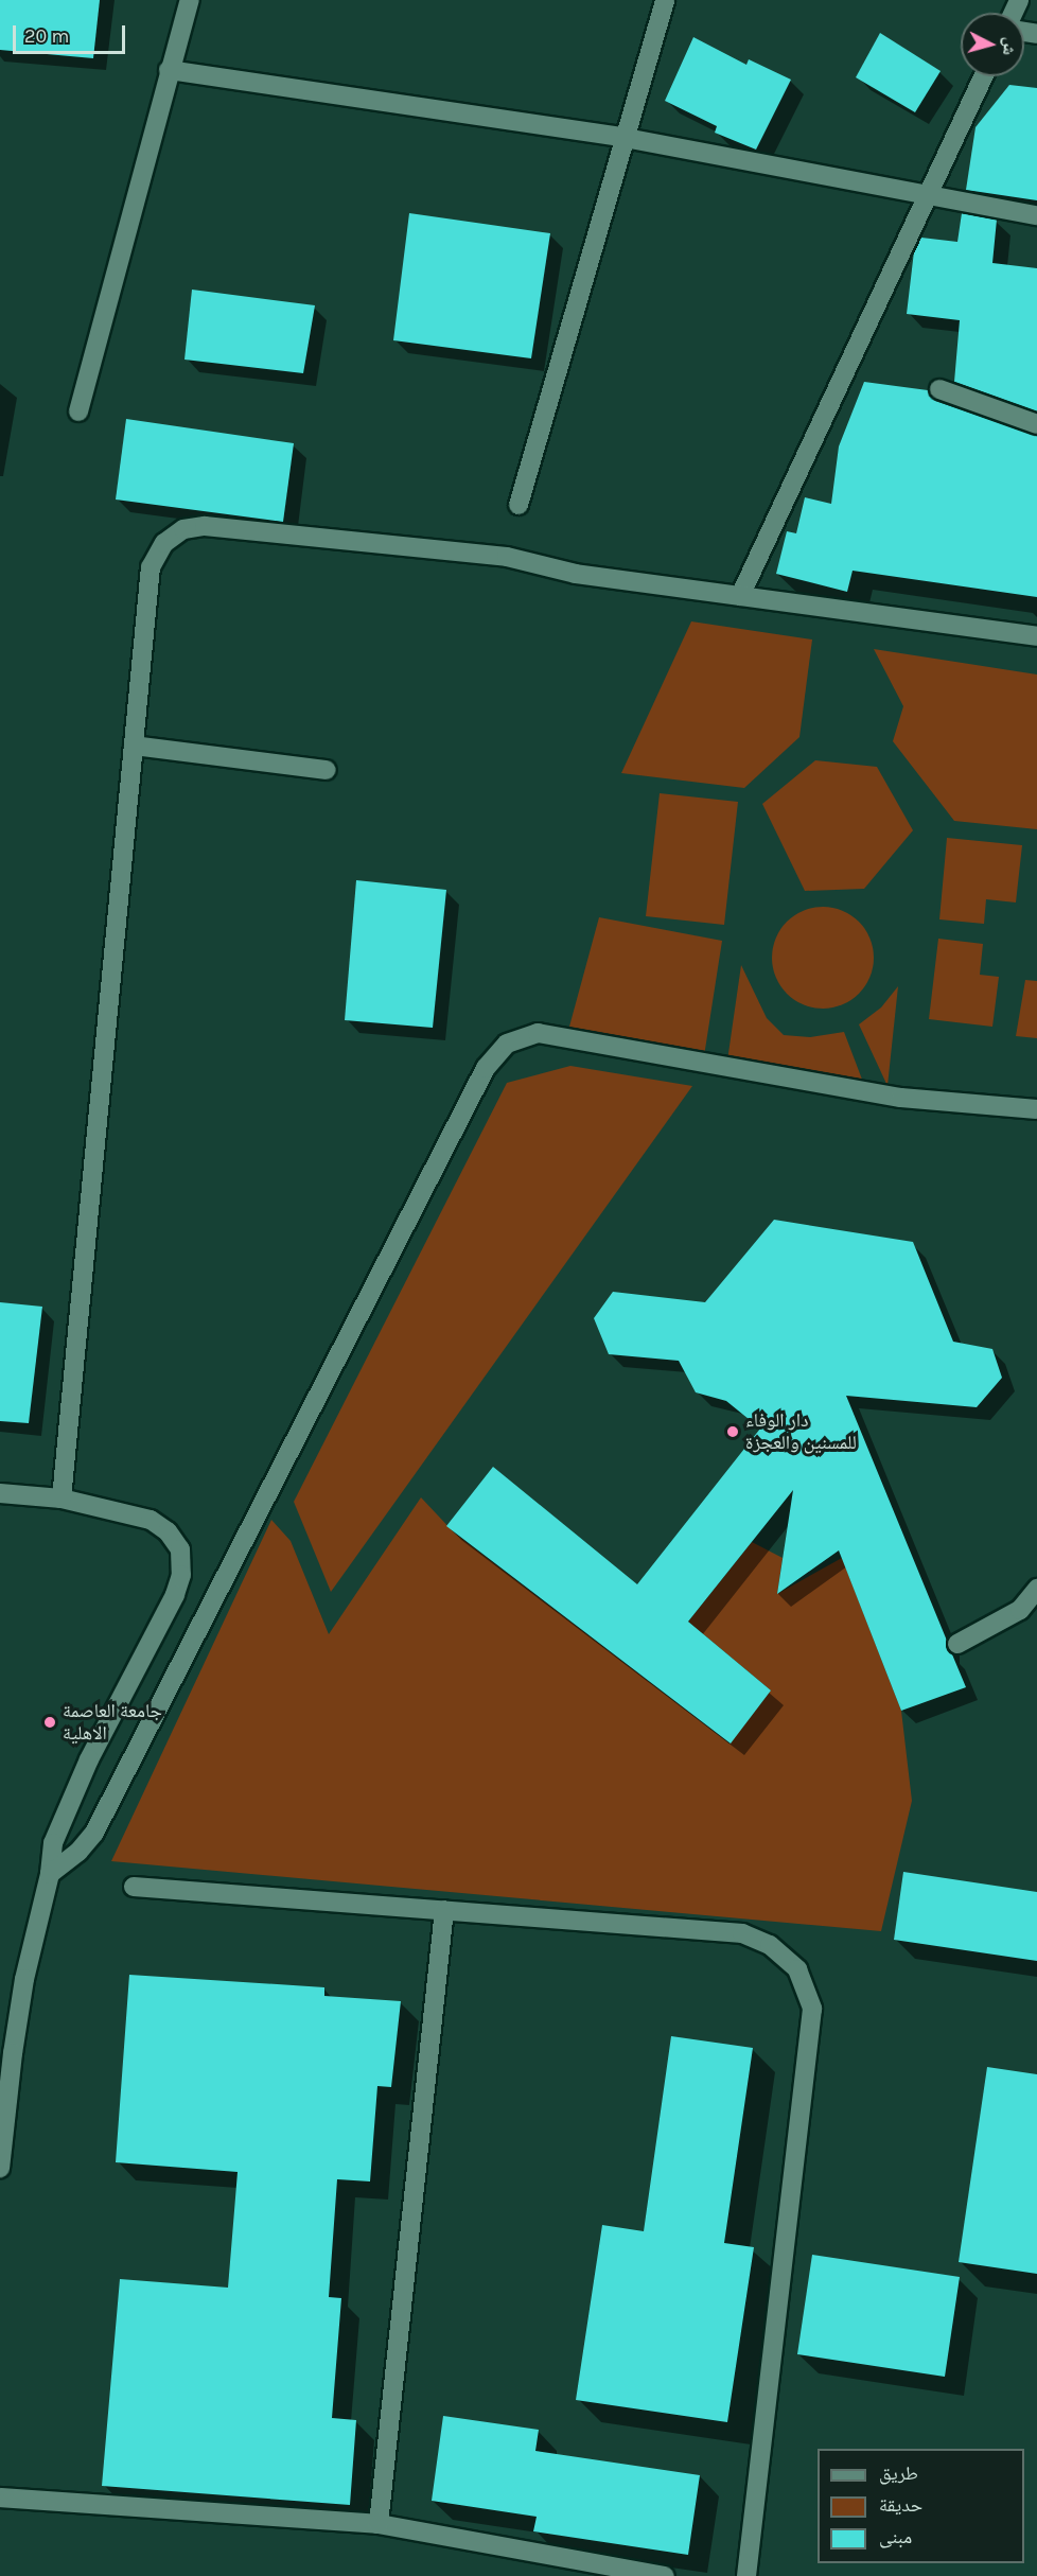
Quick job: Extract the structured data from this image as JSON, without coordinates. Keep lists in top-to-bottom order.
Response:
{
  "places": ["دار الوفاء للمسنين والعجزة", "جامعة العاصمة الاهلية"],
  "legend": ["طريق", "حديقة", "مبنى"],
  "scale_bar": "20 m",
  "north": "right"
}
